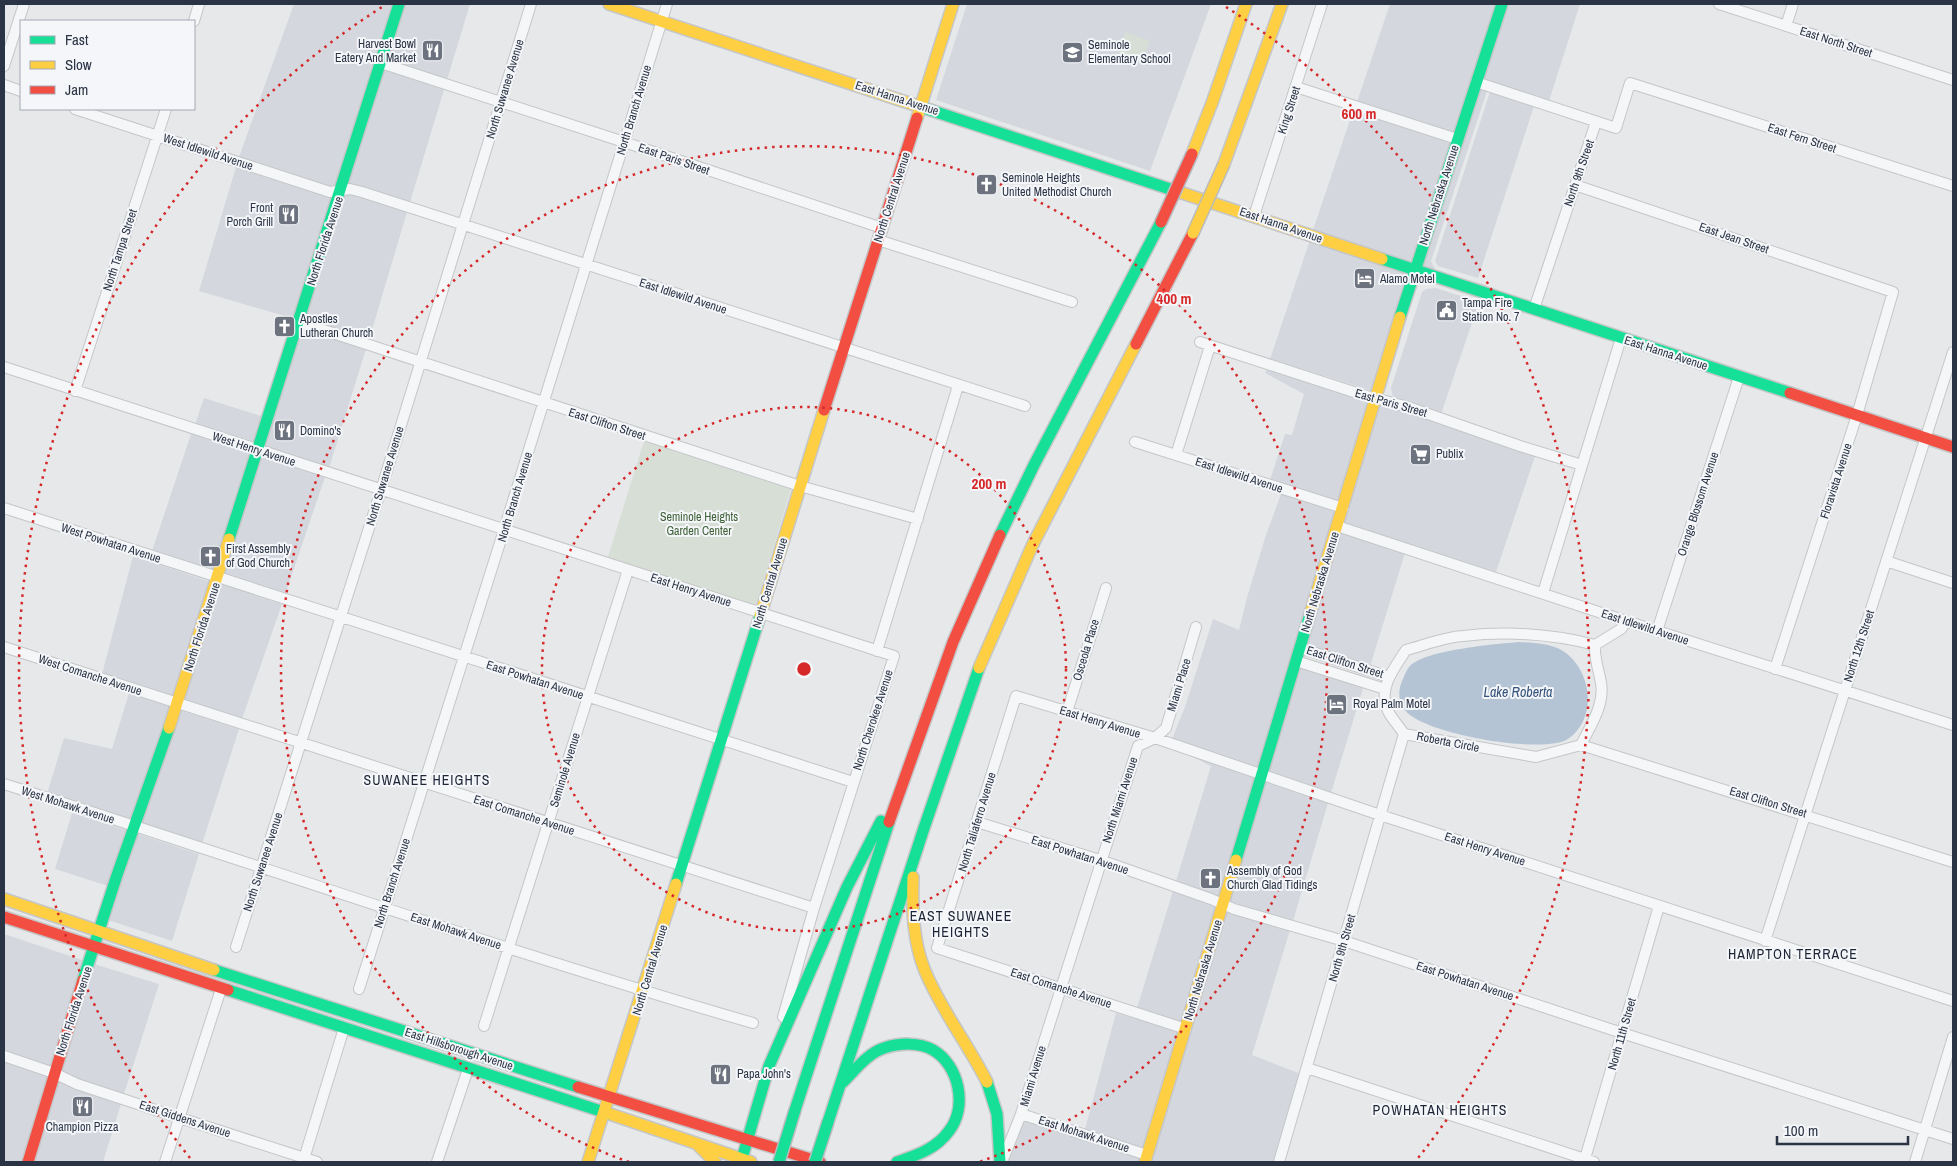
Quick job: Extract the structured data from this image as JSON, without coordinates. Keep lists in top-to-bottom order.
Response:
{
  "streets": {
    "main road": [
      "East Hanna Avenue",
      "North Nebraska Avenue",
      "North Central Avenue",
      "North Florida Avenue",
      "East Hillsborough Avenue"
    ],
    "street": [
      "East North Street",
      "North Suwanee Avenue",
      "North Branch Avenue",
      "King Street",
      "East Fern Street",
      "West Idlewild Avenue",
      "East Paris Street",
      "North 9th Street",
      "East Jean Street",
      "North Tampa Street",
      "East Idlewild Avenue",
      "East Clifton Street",
      "West Henry Avenue",
      "Floravista Avenue",
      "Orange Blossom Avenue",
      "West Powhatan Avenue",
      "East Henry Avenue",
      "North 12th Street",
      "Osceola Place",
      "West Comanche Avenue",
      "East Powhatan Avenue",
      "Miami Place",
      "North Cherokee Avenue",
      "Roberta Circle",
      "Seminole Avenue",
      "North Miami Avenue",
      "West Mohawk Avenue",
      "East Comanche Avenue",
      "North Taliaferro Avenue",
      "East Mohawk Avenue",
      "North 11th Street",
      "Miami Avenue",
      "East Giddens Avenue"
    ]
  },
  "crossings": [
    ["North Suwanee Avenue", "East Paris Street"],
    ["North Suwanee Avenue", "East Idlewild Avenue"],
    ["North Suwanee Avenue", "East Clifton Street"],
    ["North Suwanee Avenue", "West Henry Avenue"],
    ["North Suwanee Avenue", "East Powhatan Avenue"],
    ["North Suwanee Avenue", "East Comanche Avenue"],
    ["North Suwanee Avenue", "East Mohawk Avenue"],
    ["East Hanna Avenue", "North Branch Avenue"],
    ["East Hanna Avenue", "King Street"],
    ["East Hanna Avenue", "North 9th Street"],
    ["East Hanna Avenue", "North Nebraska Avenue"],
    ["East Hanna Avenue", "North Central Avenue"],
    ["East Hanna Avenue", "Floravista Avenue"],
    ["East Hanna Avenue", "Orange Blossom Avenue"],
    ["East Hanna Avenue", "North 12th Street"],
    ["North Branch Avenue", "East Paris Street"],
    ["North Branch Avenue", "East Idlewild Avenue"],
    ["North Branch Avenue", "East Clifton Street"],
    ["North Branch Avenue", "West Henry Avenue"],
    ["North Branch Avenue", "East Henry Avenue"],
    ["North Branch Avenue", "East Powhatan Avenue"],
    ["North Branch Avenue", "East Comanche Avenue"],
    ["North Branch Avenue", "East Mohawk Avenue"],
    ["East Fern Street", "North 9th Street"],
    ["West Idlewild Avenue", "North Florida Avenue"],
    ["West Idlewild Avenue", "North Tampa Street"],
    ["West Idlewild Avenue", "East Idlewild Avenue"],
    ["East Paris Street", "North Nebraska Avenue"],
    ["East Paris Street", "North Central Avenue"],
    ["East Paris Street", "North Florida Avenue"],
    ["East Paris Street", "East Idlewild Avenue"],
    ["North 9th Street", "East Jean Street"],
    ["North 9th Street", "East Henry Avenue"],
    ["North 9th Street", "East Powhatan Avenue"],
    ["North 9th Street", "Roberta Circle"],
    ["North Nebraska Avenue", "East Idlewild Avenue"],
    ["North Nebraska Avenue", "East Clifton Street"],
    ["North Nebraska Avenue", "East Henry Avenue"],
    ["North Nebraska Avenue", "East Powhatan Avenue"],
    ["North Nebraska Avenue", "East Comanche Avenue"],
    ["North Nebraska Avenue", "East Mohawk Avenue"],
    ["North Central Avenue", "East Idlewild Avenue"],
    ["North Central Avenue", "East Clifton Street"],
    ["North Central Avenue", "East Henry Avenue"],
    ["North Central Avenue", "East Powhatan Avenue"],
    ["North Central Avenue", "East Comanche Avenue"],
    ["North Central Avenue", "East Mohawk Avenue"],
    ["North Central Avenue", "East Hillsborough Avenue"],
    ["East Jean Street", "Floravista Avenue"],
    ["North Florida Avenue", "East Idlewild Avenue"],
    ["North Florida Avenue", "East Clifton Street"],
    ["North Florida Avenue", "West Henry Avenue"],
    ["North Florida Avenue", "West Powhatan Avenue"],
    ["North Florida Avenue", "West Comanche Avenue"],
    ["North Florida Avenue", "East Powhatan Avenue"],
    ["North Florida Avenue", "West Mohawk Avenue"],
    ["North Florida Avenue", "East Comanche Avenue"],
    ["North Florida Avenue", "East Mohawk Avenue"],
    ["North Florida Avenue", "East Hillsborough Avenue"],
    ["North Florida Avenue", "East Giddens Avenue"],
    ["North Tampa Street", "West Henry Avenue"],
    ["East Idlewild Avenue", "Floravista Avenue"],
    ["East Idlewild Avenue", "Orange Blossom Avenue"],
    ["East Idlewild Avenue", "North 12th Street"],
    ["East Idlewild Avenue", "North Cherokee Avenue"],
    ["East Clifton Street", "North 12th Street"],
    ["East Clifton Street", "North Cherokee Avenue"],
    ["East Clifton Street", "Roberta Circle"],
    ["West Henry Avenue", "East Henry Avenue"],
    ["West Powhatan Avenue", "East Powhatan Avenue"],
    ["East Henry Avenue", "North 12th Street"],
    ["East Henry Avenue", "Osceola Place"],
    ["East Henry Avenue", "Miami Place"],
    ["East Henry Avenue", "North Cherokee Avenue"],
    ["East Henry Avenue", "Seminole Avenue"],
    ["East Henry Avenue", "North Miami Avenue"],
    ["East Henry Avenue", "North Taliaferro Avenue"],
    ["East Henry Avenue", "North 11th Street"],
    ["West Comanche Avenue", "East Comanche Avenue"],
    ["East Powhatan Avenue", "North Cherokee Avenue"],
    ["East Powhatan Avenue", "Seminole Avenue"],
    ["East Powhatan Avenue", "North Miami Avenue"],
    ["East Powhatan Avenue", "North Taliaferro Avenue"],
    ["East Powhatan Avenue", "North 11th Street"],
    ["Miami Place", "North Miami Avenue"],
    ["North Cherokee Avenue", "East Comanche Avenue"],
    ["Seminole Avenue", "East Comanche Avenue"],
    ["Seminole Avenue", "East Mohawk Avenue"],
    ["North Miami Avenue", "East Comanche Avenue"],
    ["North Miami Avenue", "Miami Avenue"],
    ["West Mohawk Avenue", "East Mohawk Avenue"],
    ["East Comanche Avenue", "North Taliaferro Avenue"],
    ["East Comanche Avenue", "Miami Avenue"],
    ["East Mohawk Avenue", "Miami Avenue"]
  ],
  "districts": [
    "SUWANEE HEIGHTS",
    "EAST SUWANEE HEIGHTS",
    "HAMPTON TERRACE",
    "POWHATAN HEIGHTS"
  ],
  "water": ["Lake Roberta"],
  "parks": ["Seminole Heights Garden Center"],
  "places": {
    "restaurant": [
      "Harvest Bowl Eatery And Market",
      "Front Porch Grill",
      "Domino's",
      "Papa John's",
      "Champion Pizza"
    ],
    "school or university": ["Seminole Elementary School"],
    "church": [
      "Seminole Heights United Methodist Church",
      "Apostles Lutheran Church",
      "First Assembly of God Church",
      "Assembly of God Church Glad Tidings"
    ],
    "hotel": ["Alamo Motel", "Royal Palm Motel"],
    "public building": ["Tampa Fire Station No. 7"],
    "supermarket": ["Publix"]
  },
  "legend": ["Fast", "Slow", "Jam"],
  "scale_bar": "100 m",
  "rings": ["600 m", "400 m", "200 m"]
}
